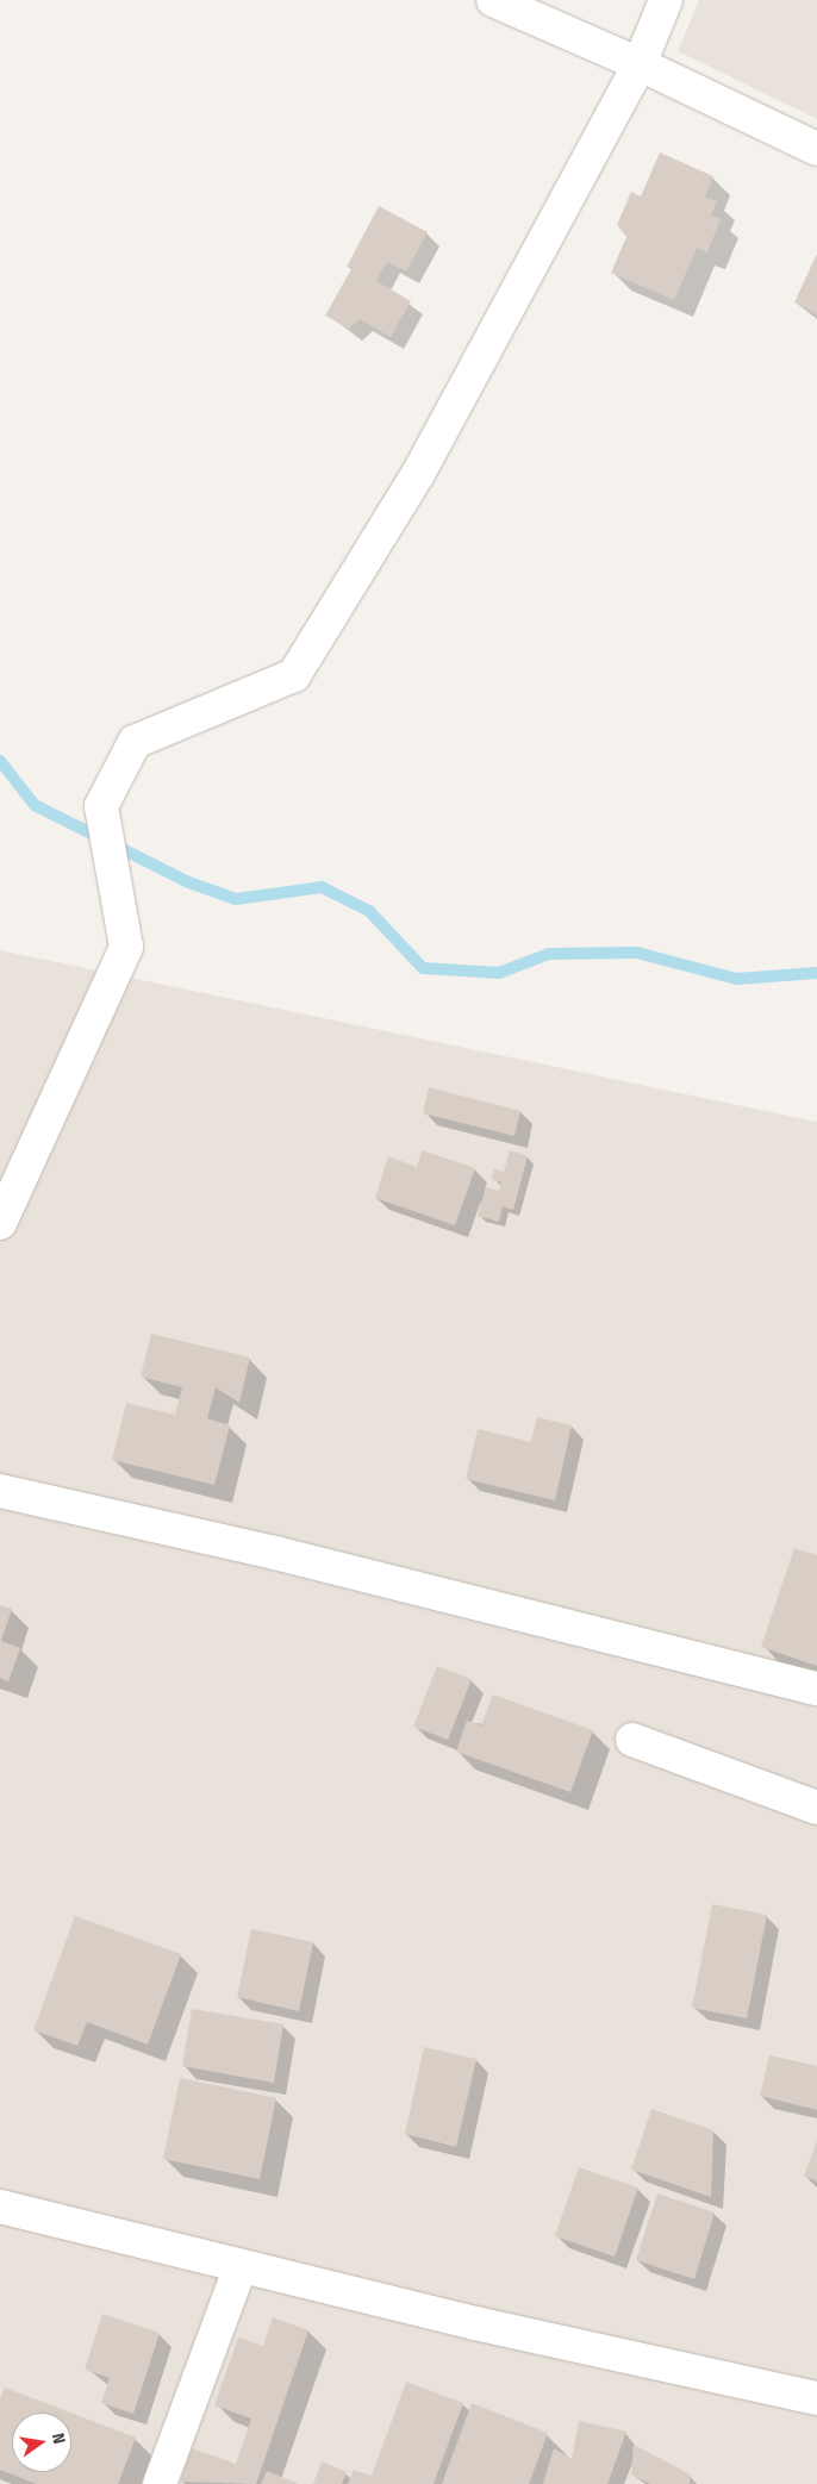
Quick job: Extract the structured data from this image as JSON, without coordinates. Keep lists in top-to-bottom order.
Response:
{
  "north": "right"
}
